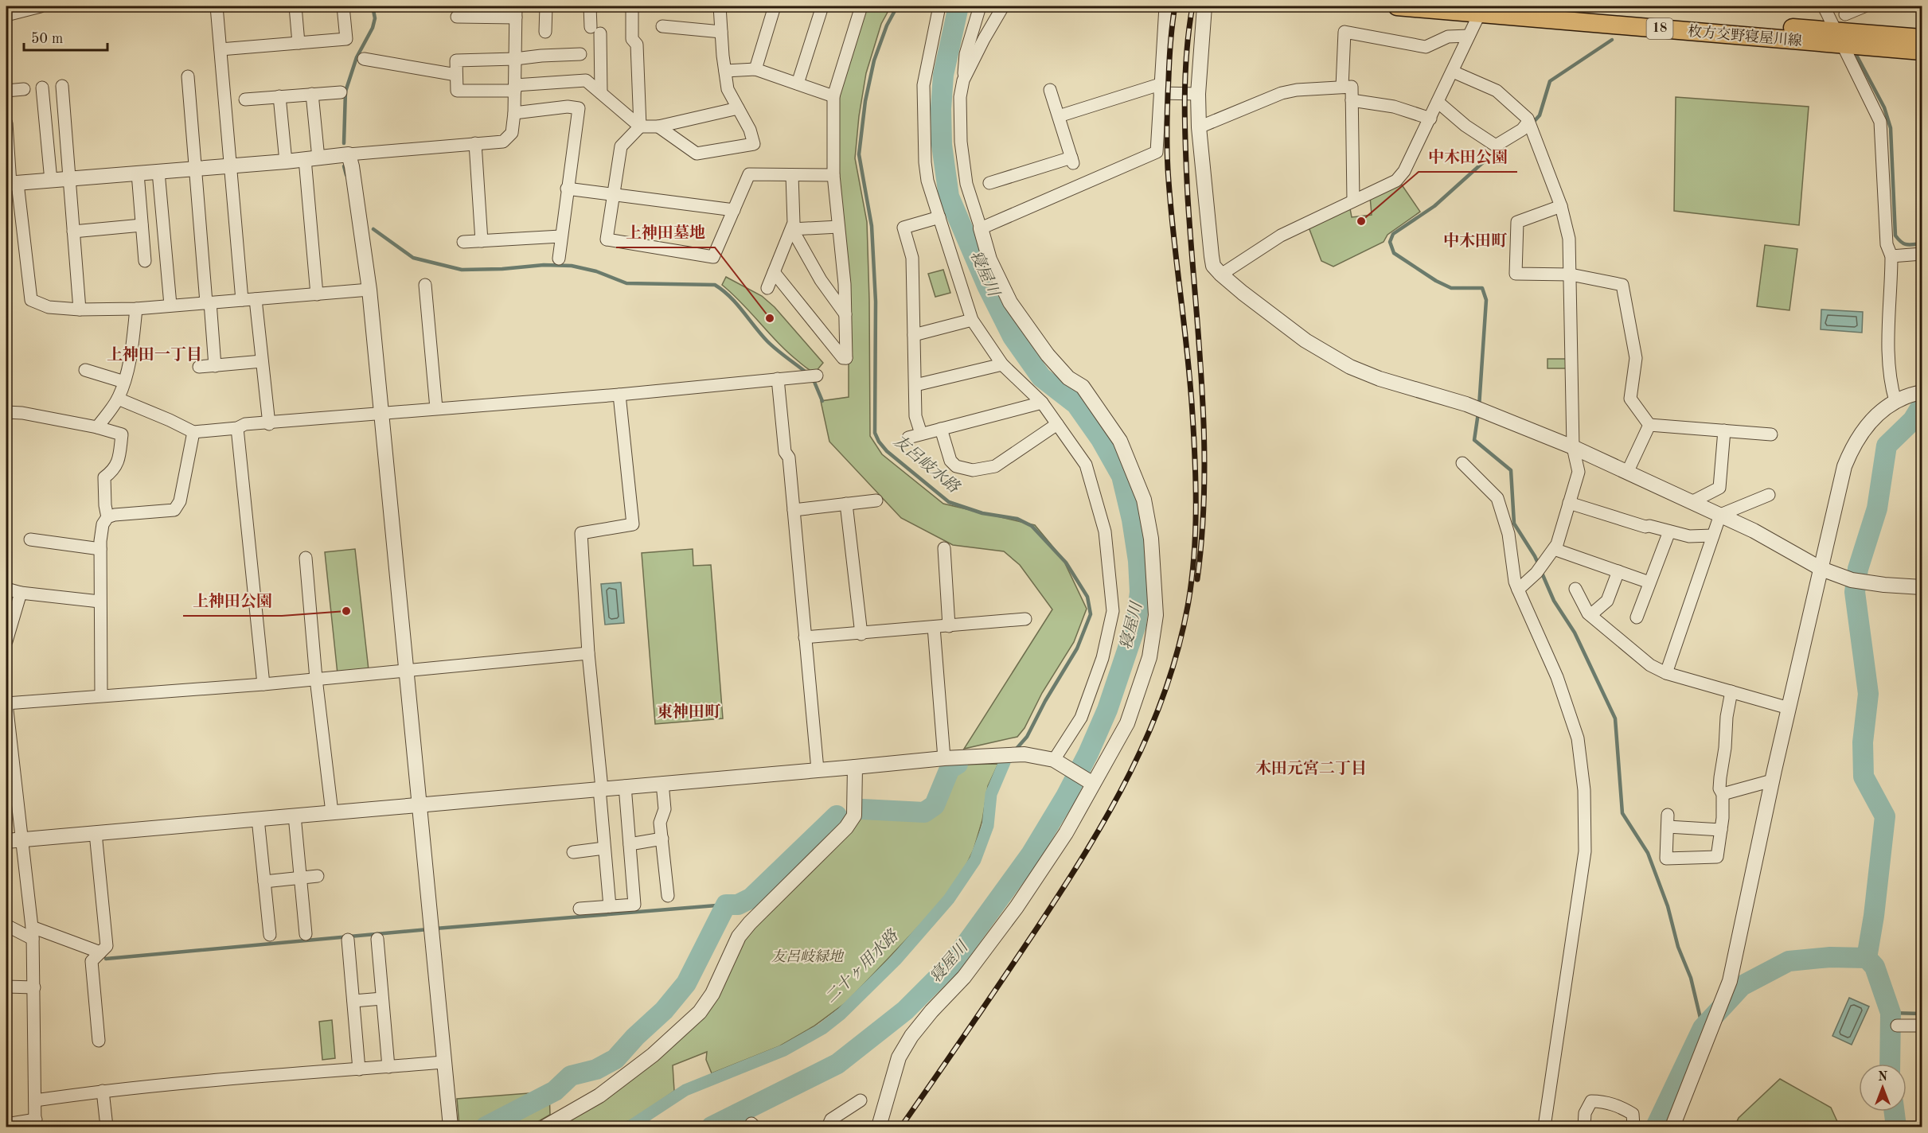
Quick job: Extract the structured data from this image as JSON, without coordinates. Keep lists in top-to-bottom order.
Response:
{
  "streets": {
    "main road": ["18", "枚方交野寝屋川線"]
  },
  "districts": [
    "中木田町",
    "上神田一丁目",
    "東神田町",
    "木田元宮二丁目"
  ],
  "water": ["寝屋川", "友呂岐水路", "二十ヶ用水路"],
  "parks": ["友呂岐緑地"],
  "places": ["中木田公園", "上神田墓地", "上神田公園"],
  "scale_bar": "50 m",
  "north": "top"
}
